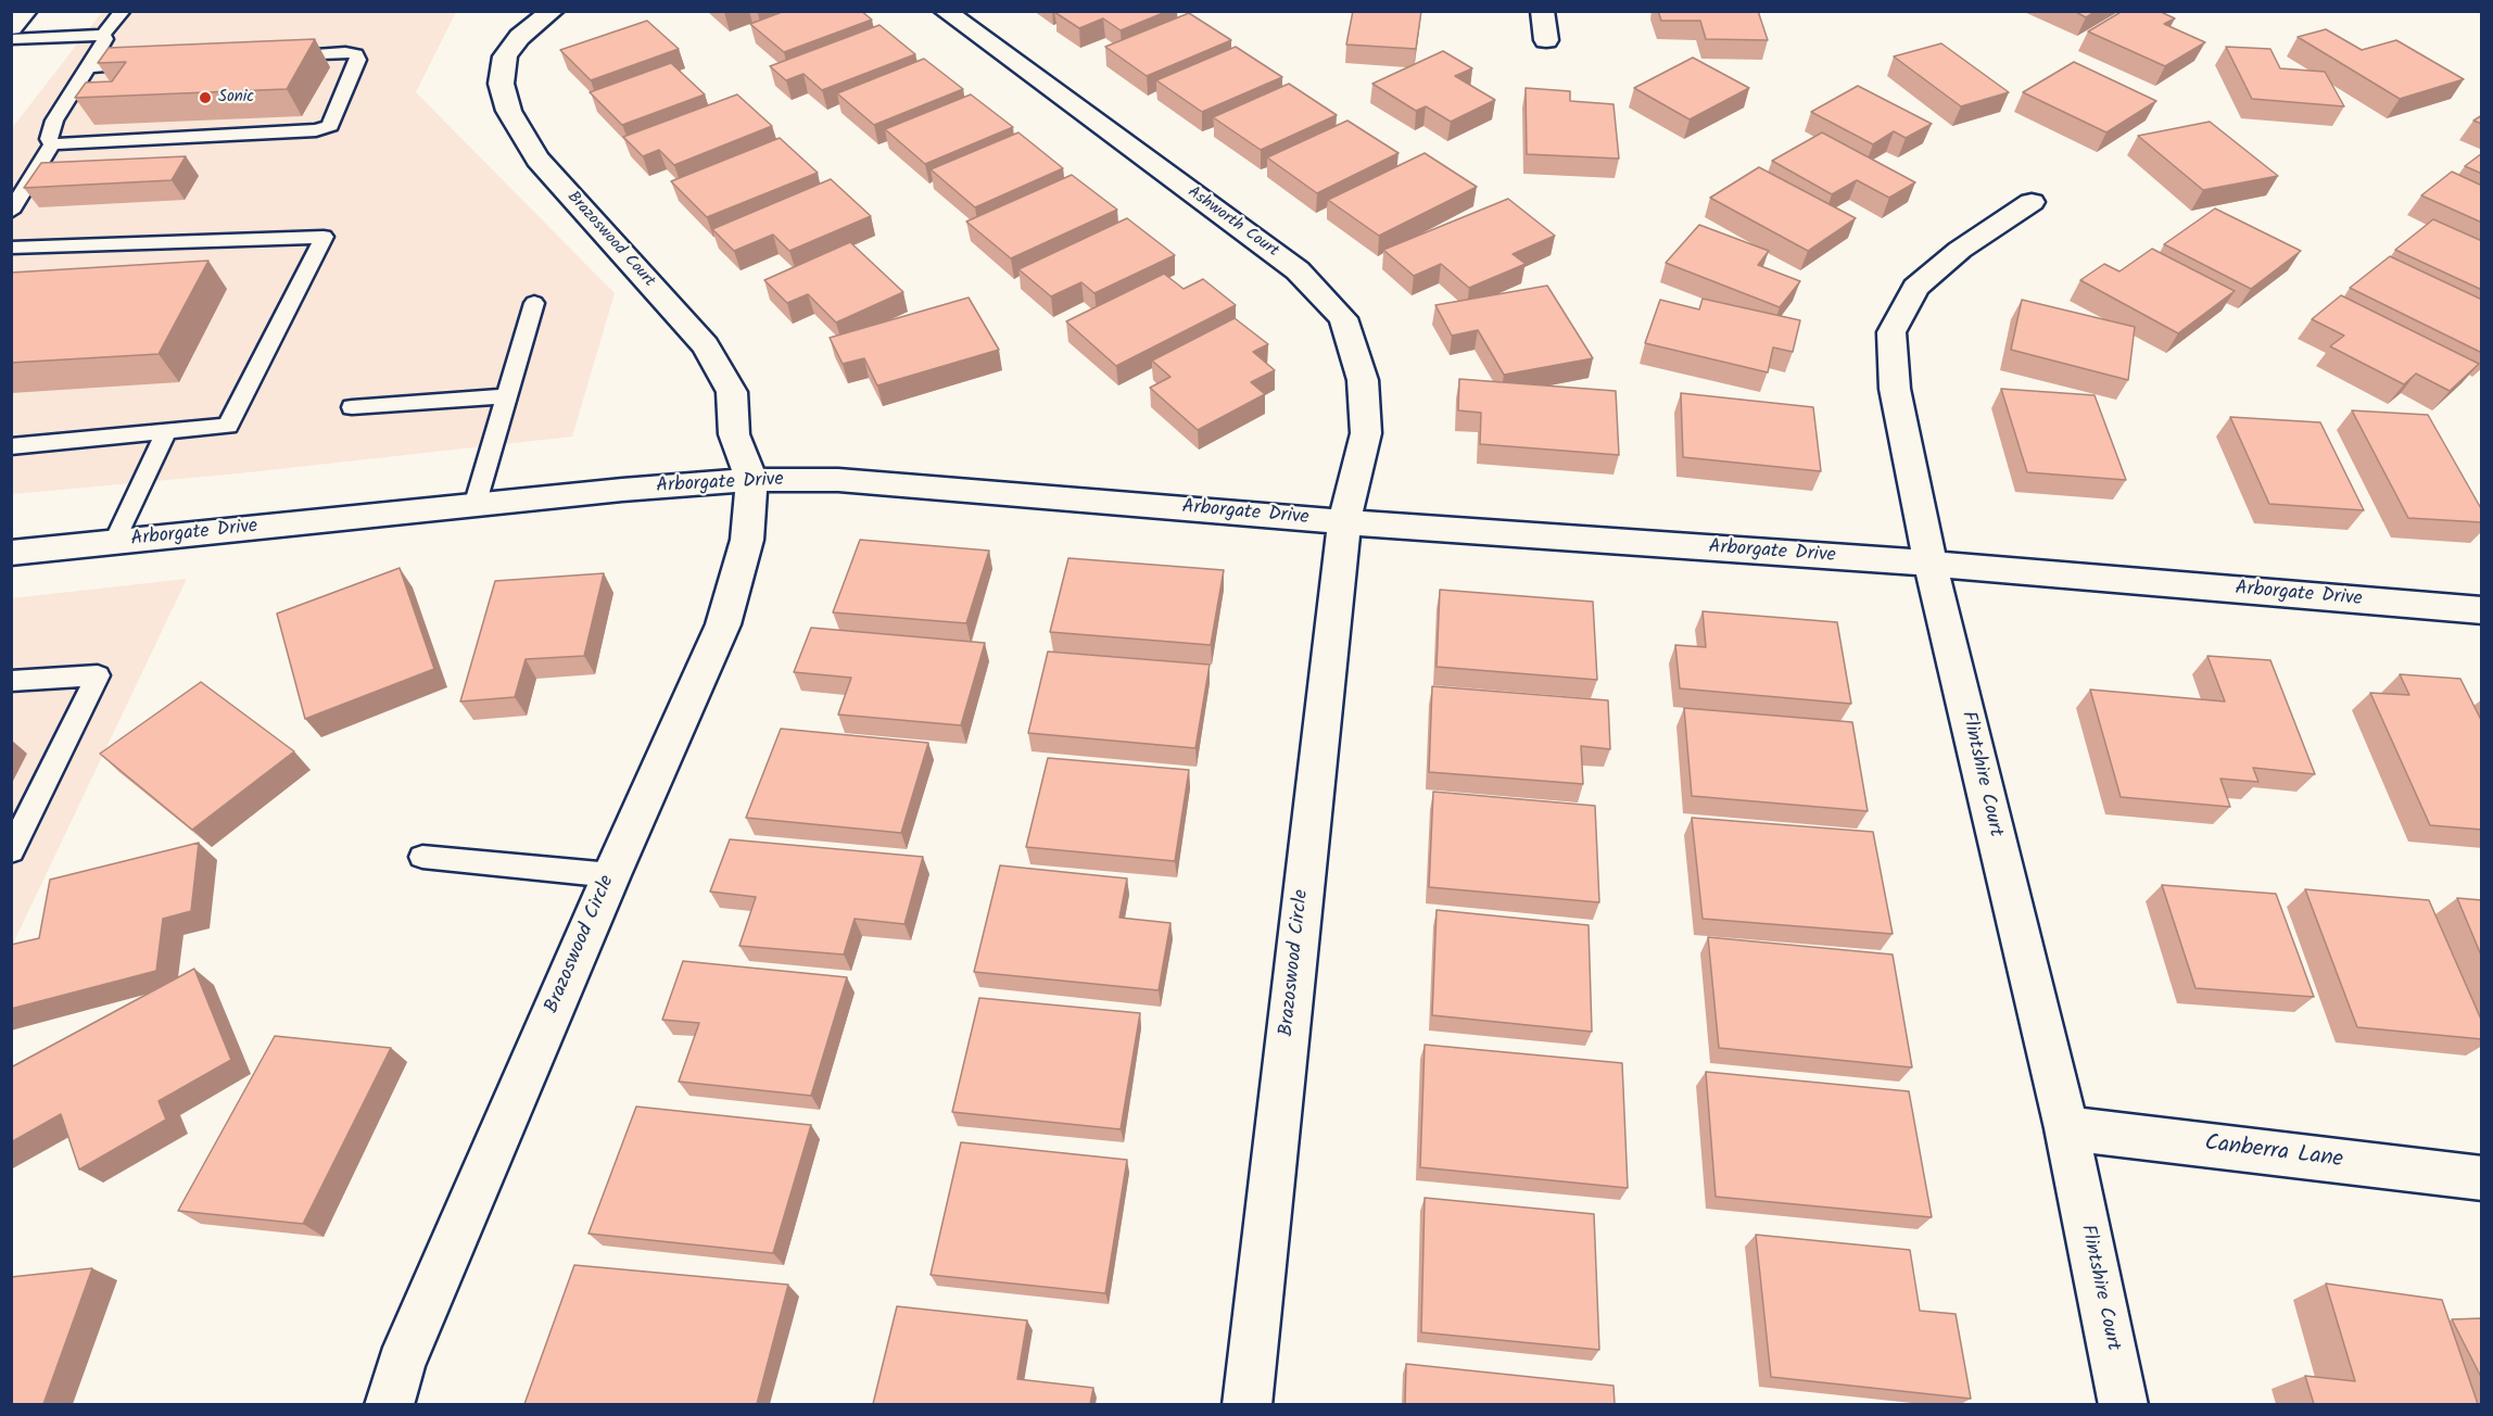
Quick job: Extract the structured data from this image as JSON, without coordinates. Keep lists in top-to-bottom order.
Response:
{
  "streets": {
    "street": [
      "Ashworth Court",
      "Brazoswood Court",
      "Arborgate Drive",
      "Flintshire Court",
      "Brazoswood Circle",
      "Canberra Lane"
    ]
  },
  "crossings": [
    ["Ashworth Court", "Arborgate Drive"],
    ["Ashworth Court", "Brazoswood Circle"],
    ["Brazoswood Court", "Arborgate Drive"],
    ["Brazoswood Court", "Brazoswood Circle"],
    ["Arborgate Drive", "Flintshire Court"],
    ["Arborgate Drive", "Brazoswood Circle"],
    ["Flintshire Court", "Canberra Lane"]
  ],
  "places": ["Sonic"]
}
